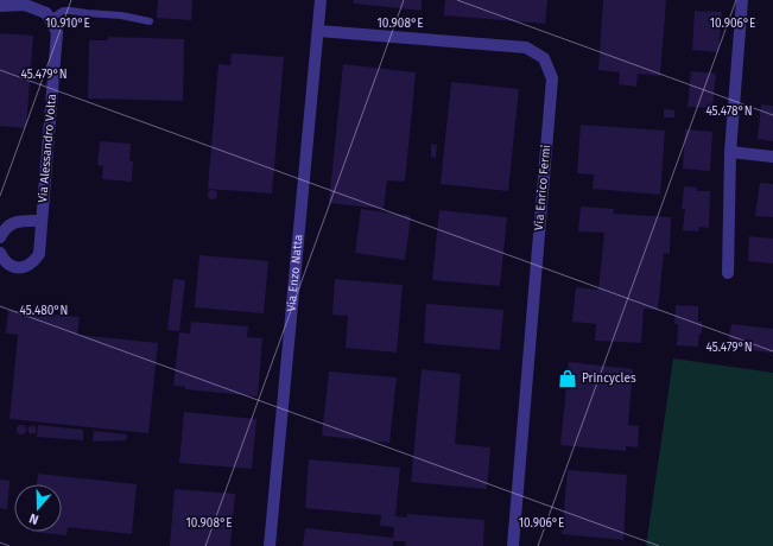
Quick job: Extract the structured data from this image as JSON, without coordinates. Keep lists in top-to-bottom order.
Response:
{
  "streets": {
    "street": ["Via Alessandro Volta", "Via Enrico Fermi", "Via Enzo Natta"]
  },
  "crossings": [
    ["Via Enrico Fermi", "Via Enzo Natta"]
  ],
  "places": {
    "shop": ["Princycles"]
  },
  "north": "bottom",
  "coordinates": [
    "10.910°E",
    "10.908°E",
    "10.906°E",
    "45.479°N",
    "45.478°N",
    "45.480°N"
  ]
}
